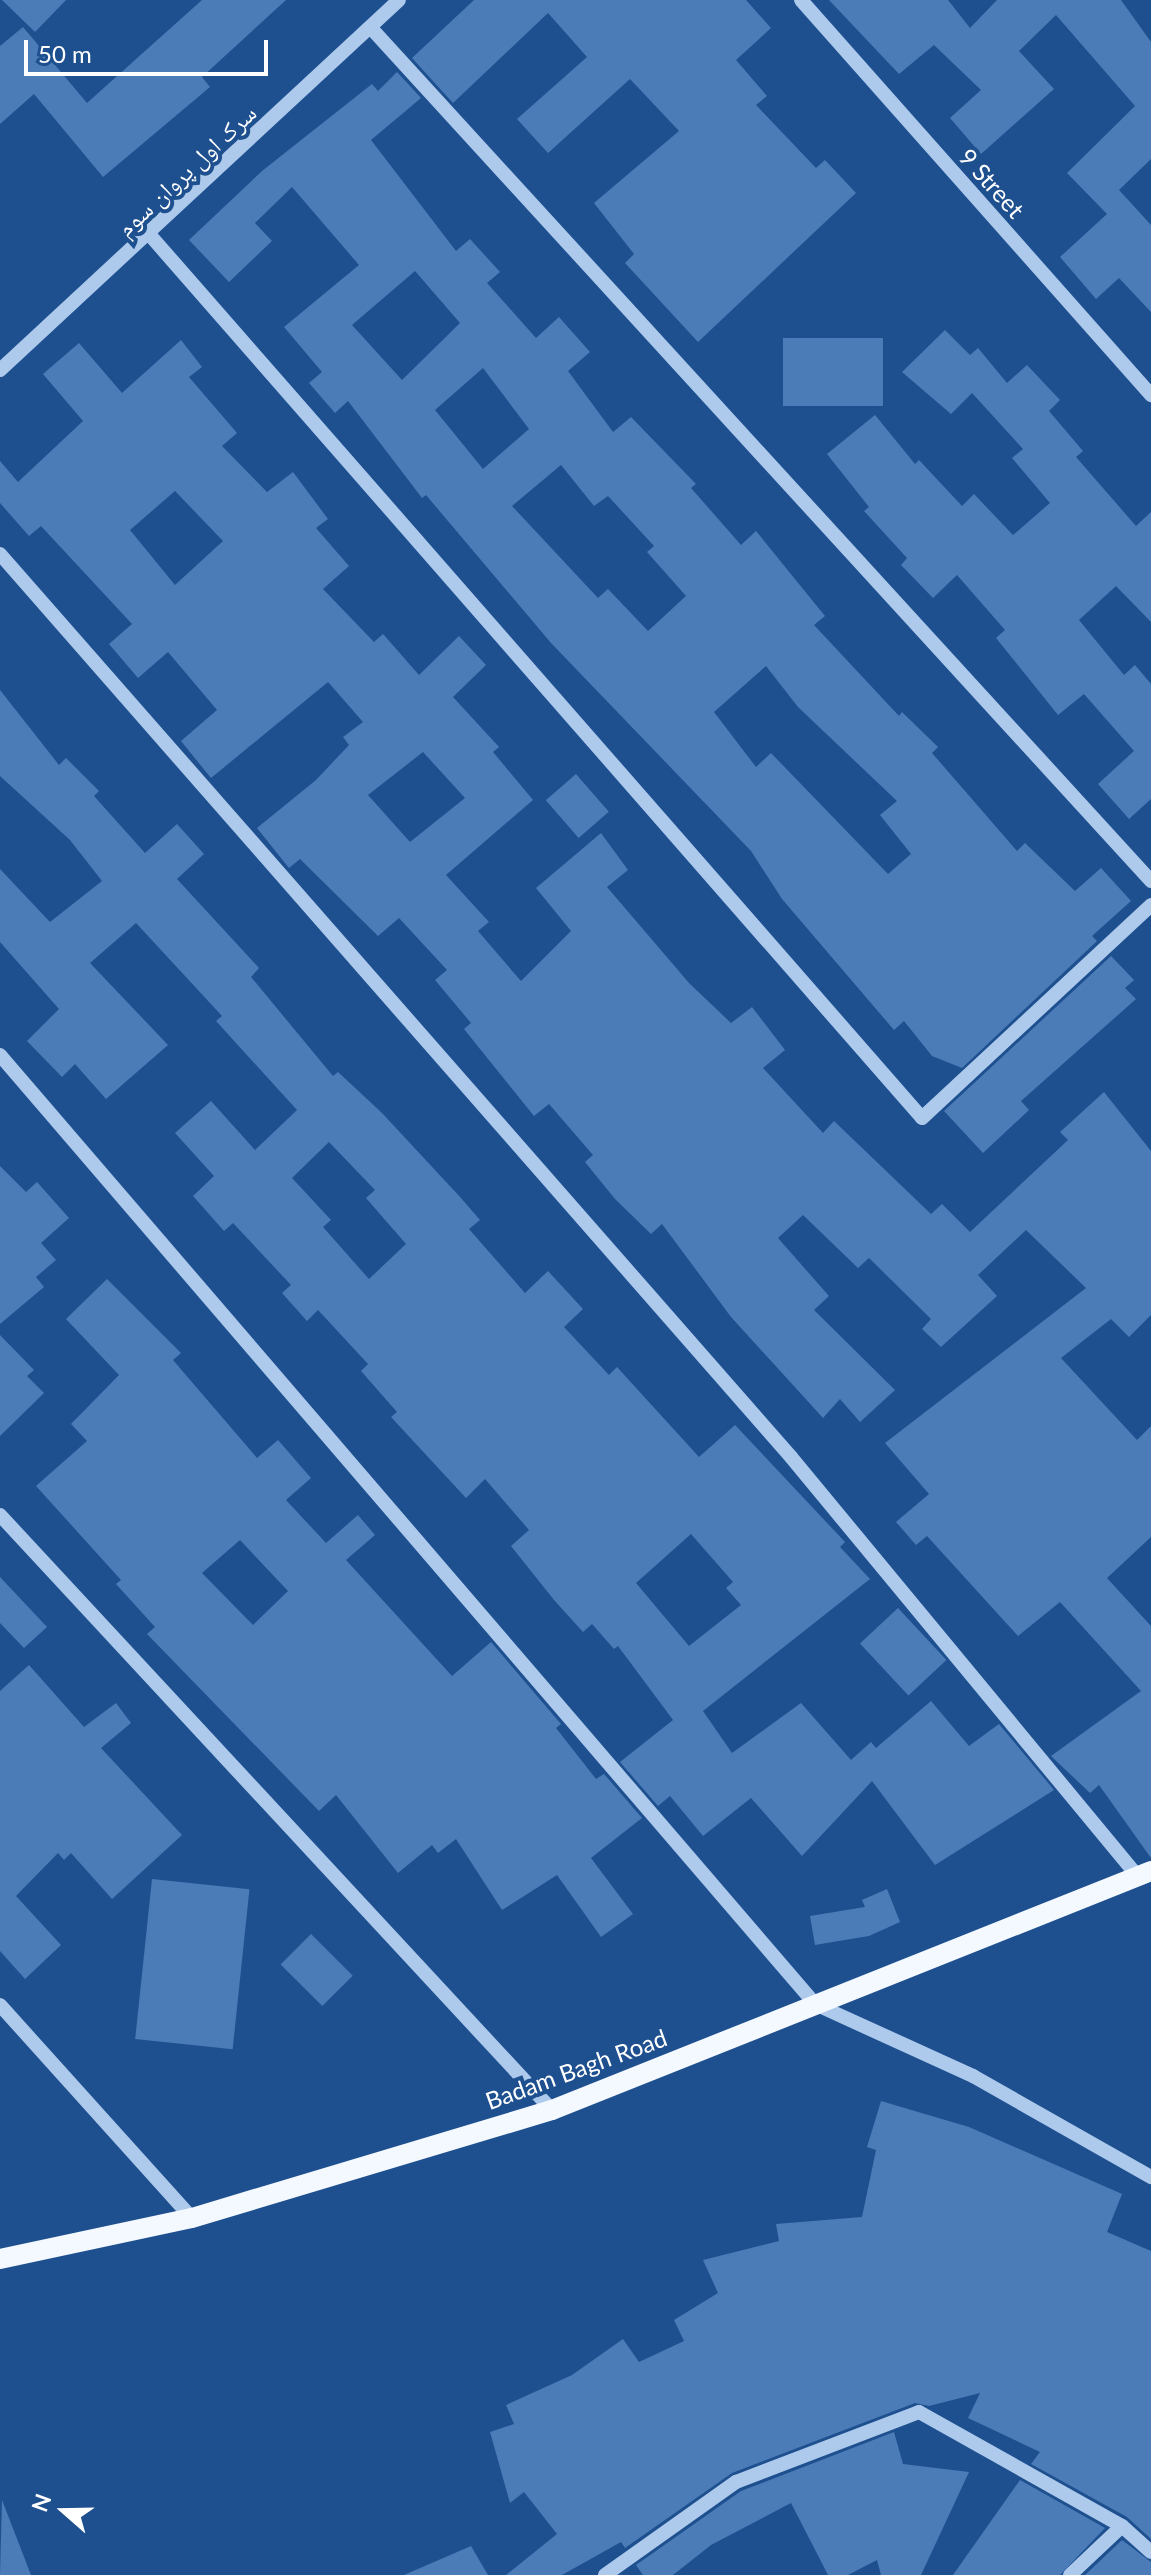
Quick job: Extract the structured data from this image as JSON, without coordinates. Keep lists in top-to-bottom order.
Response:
{
  "streets": {
    "main road": ["Badam Bagh Road"],
    "street": ["سرک اول پروان سوم", "9 Street"]
  },
  "scale_bar": "50 m",
  "north": "left"
}
